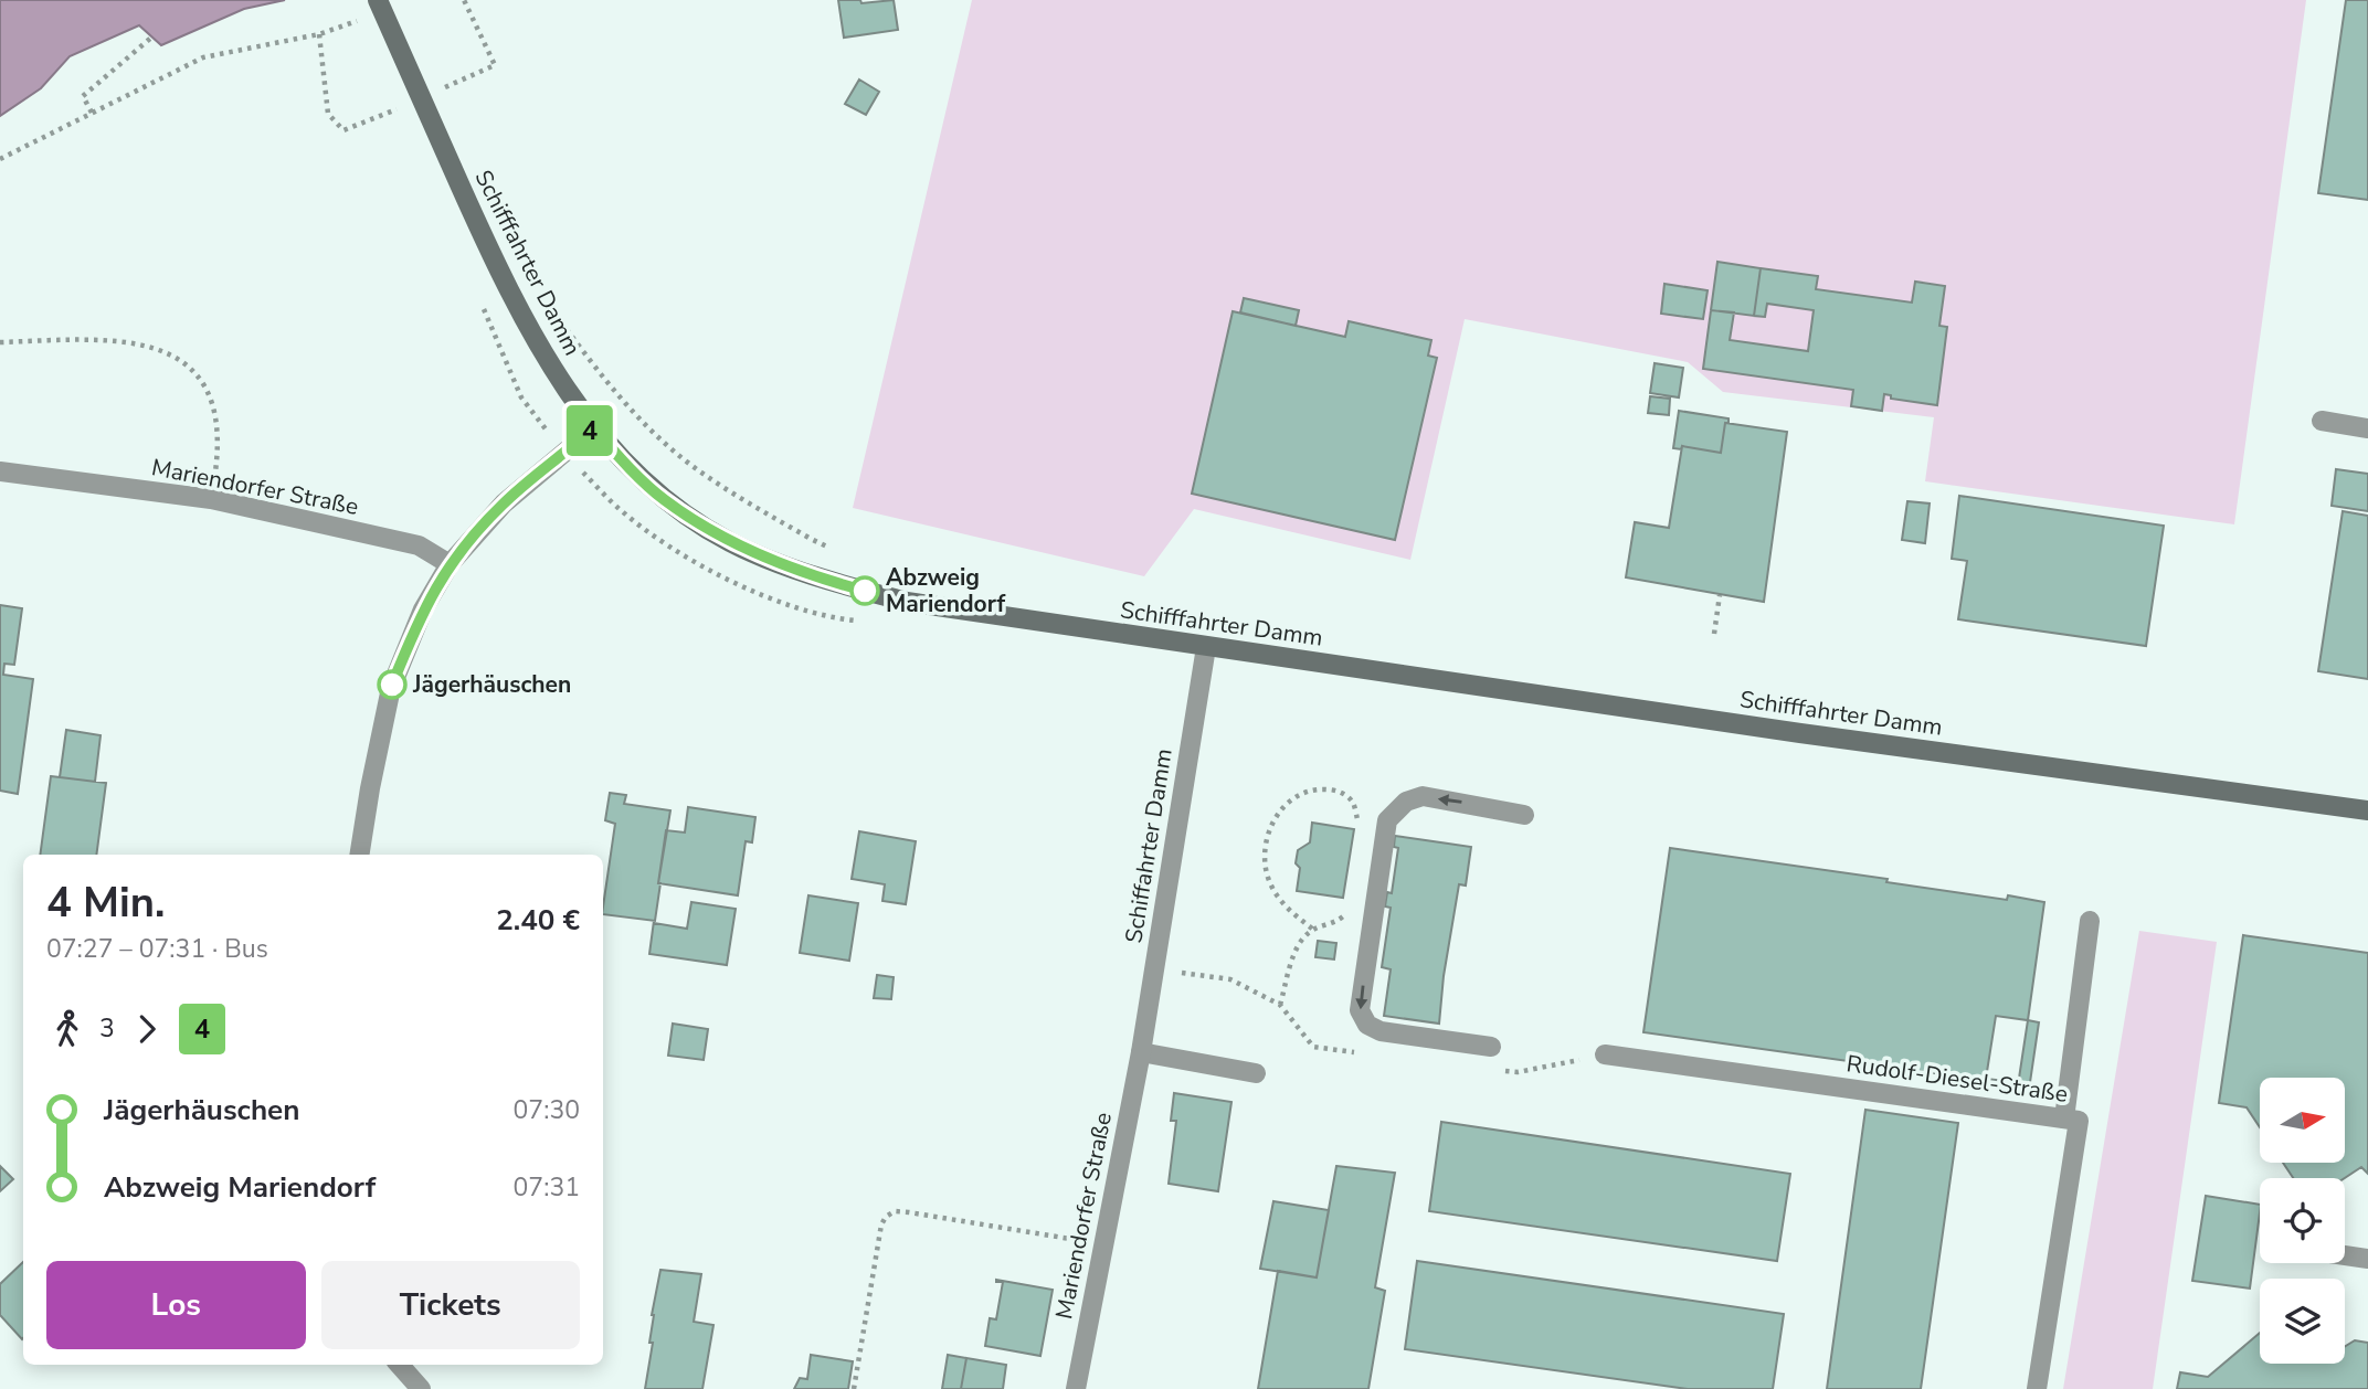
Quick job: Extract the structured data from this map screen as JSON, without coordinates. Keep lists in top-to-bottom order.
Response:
{
  "streets": {
    "main road": ["Schifffahrter Damm"],
    "street": ["Mariendorfer Straße", "Schiffahrter Damm", "Rudolf-Diesel-Straße"]
  },
  "crossings": [
    ["Schifffahrter Damm", "Schiffahrter Damm"],
    ["Mariendorfer Straße", "Schiffahrter Damm"]
  ],
  "places": ["Abzweig Mariendorf", "Jägerhäuschen"],
  "lines": ["bus line 4"],
  "north": "right",
  "page": {
    "on_map": "4",
    "heading": ["4 Min.", "07:27 – 07:31 · Bus", "2.40 €"],
    "legs": ["3", "4"],
    "list": [
      {
        "name": "Jägerhäuschen",
        "value": "07:30"
      },
      {
        "name": "Abzweig Mariendorf",
        "value": "07:31"
      }
    ],
    "buttons": ["Los", "Tickets"]
  }
}
